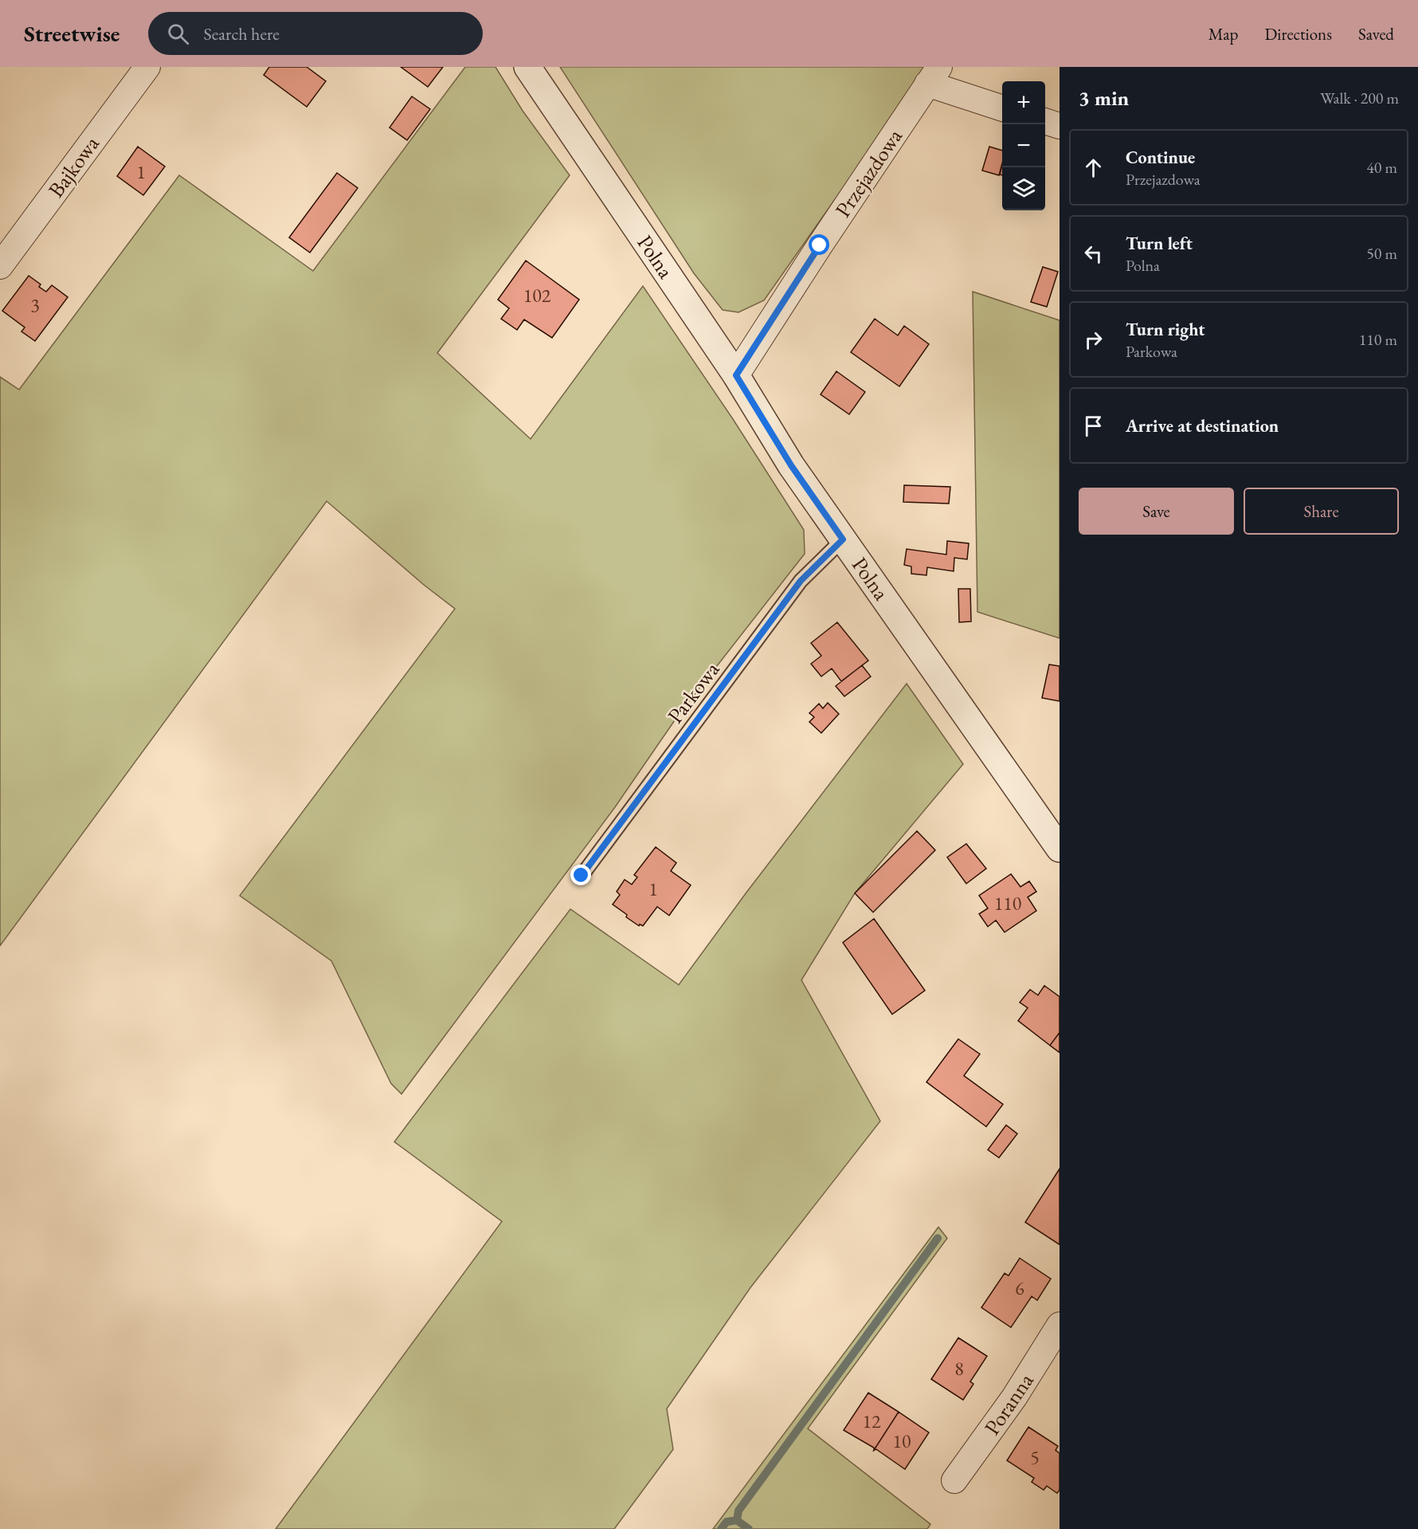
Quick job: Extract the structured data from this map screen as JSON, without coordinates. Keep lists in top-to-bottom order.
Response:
{
  "streets": {
    "street": [
      "Bajkowa",
      "Przejazdowa",
      "Polna",
      "Poranna"
    ],
    "lane": ["Parkowa"]
  },
  "crossings": [
    ["Przejazdowa", "Polna"],
    ["Polna", "Parkowa"]
  ],
  "house_numbers": [
    "1",
    "102",
    "3",
    "1",
    "110",
    "6",
    "8",
    "12",
    "10",
    "5"
  ],
  "page": {
    "header": "Streetwise",
    "search": "Search here",
    "nav": ["Map", "Directions", "Saved"],
    "heading": ["3 min", "Walk · 200 m"],
    "map_buttons": ["+", "−"],
    "list": [
      ["Continue", "Przejazdowa", "40 m"],
      ["Turn left", "Polna", "50 m"],
      ["Turn right", "Parkowa", "110 m"],
      "Arrive at destination"
    ],
    "buttons": ["Save", "Share"]
  }
}
